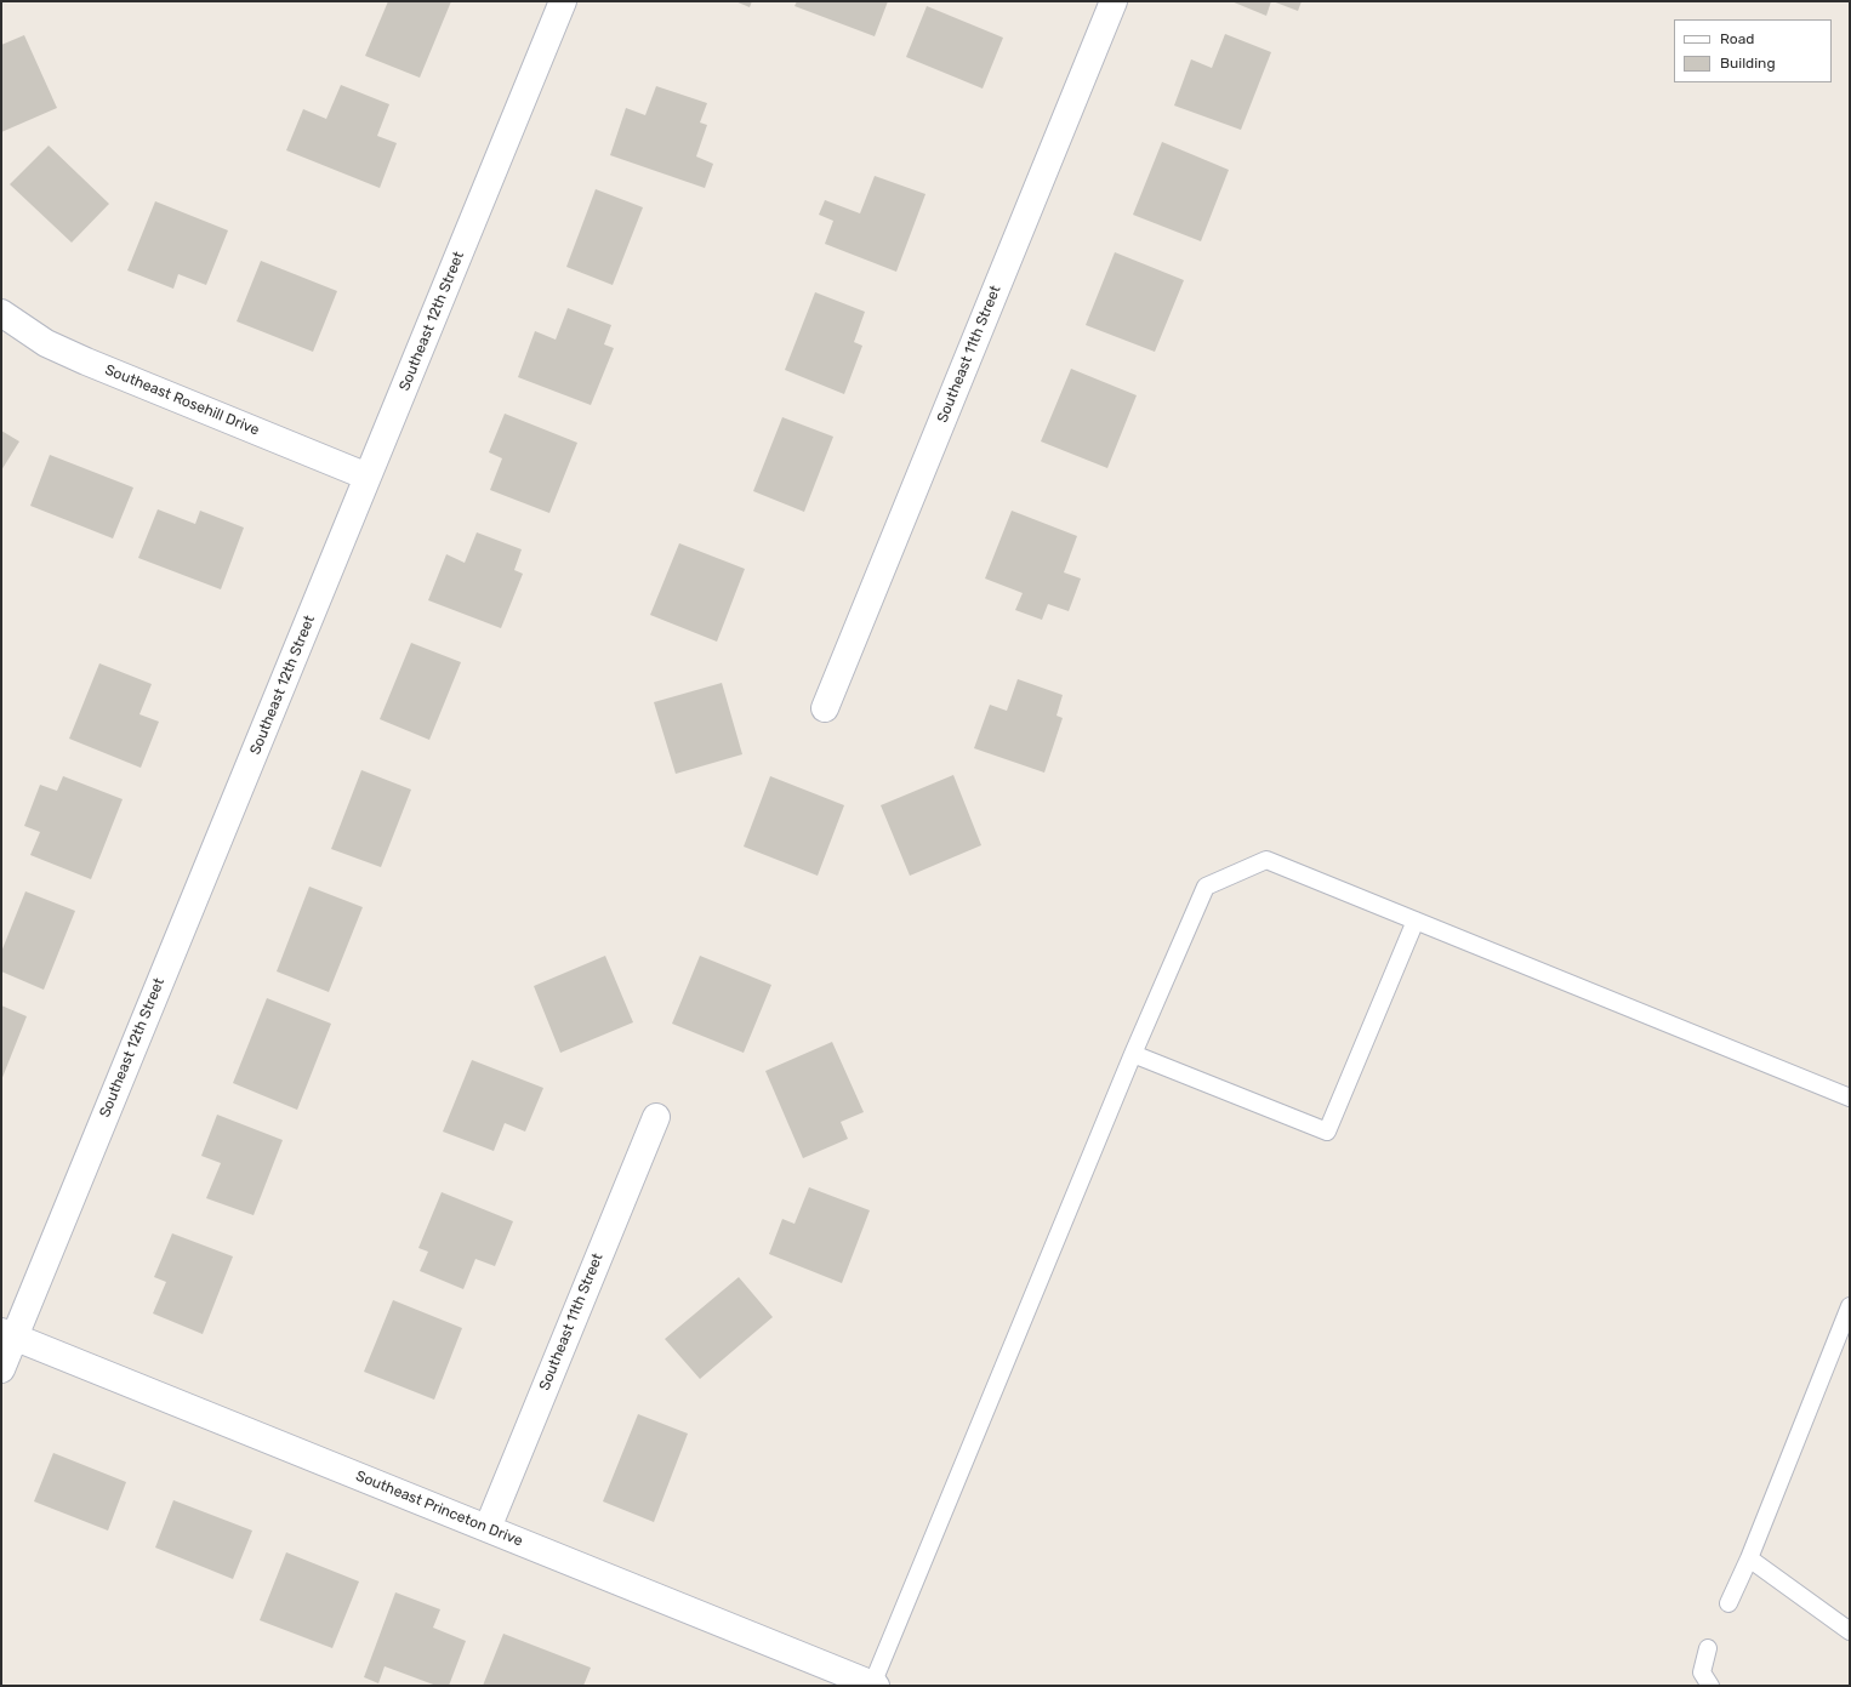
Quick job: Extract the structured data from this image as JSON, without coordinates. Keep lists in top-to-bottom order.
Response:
{
  "streets": {
    "street": [
      "Southeast 12th Street",
      "Southeast 11th Street",
      "Southeast Rosehill Drive",
      "Southeast Princeton Drive"
    ]
  },
  "crossings": [
    ["Southeast 12th Street", "Southeast Rosehill Drive"],
    ["Southeast 12th Street", "Southeast Princeton Drive"],
    ["Southeast 11th Street", "Southeast Princeton Drive"]
  ],
  "legend": ["Road", "Building"]
}
